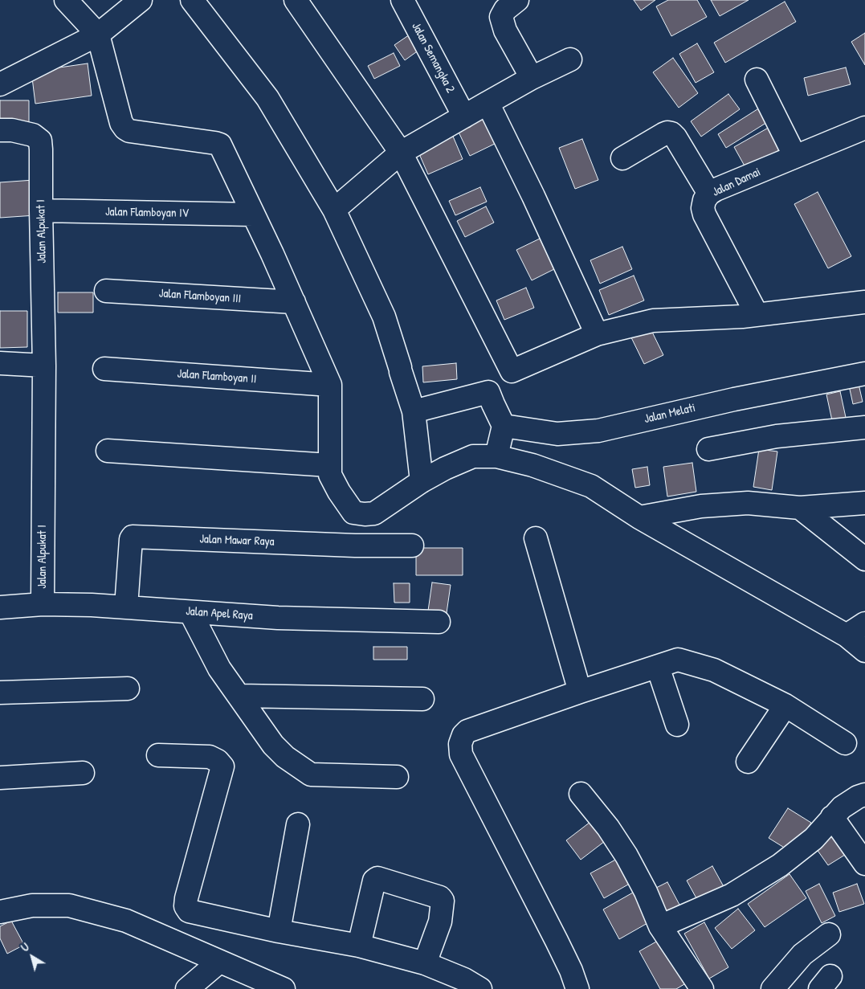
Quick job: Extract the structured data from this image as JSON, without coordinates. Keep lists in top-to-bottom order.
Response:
{
  "streets": {
    "street": [
      "Jalan Semangka 2",
      "Jalan Damai",
      "Jalan Flamboyan IV",
      "Jalan Alpukat I",
      "Jalan Flamboyan III",
      "Jalan Flamboyan II",
      "Jalan Melati",
      "Jalan Mawar Raya",
      "Jalan Apel Raya"
    ]
  },
  "crossings": [
    ["Jalan Flamboyan IV", "Jalan Alpukat I"],
    ["Jalan Alpukat I", "Jalan Apel Raya"],
    ["Jalan Mawar Raya", "Jalan Apel Raya"]
  ],
  "north": "top left"
}
